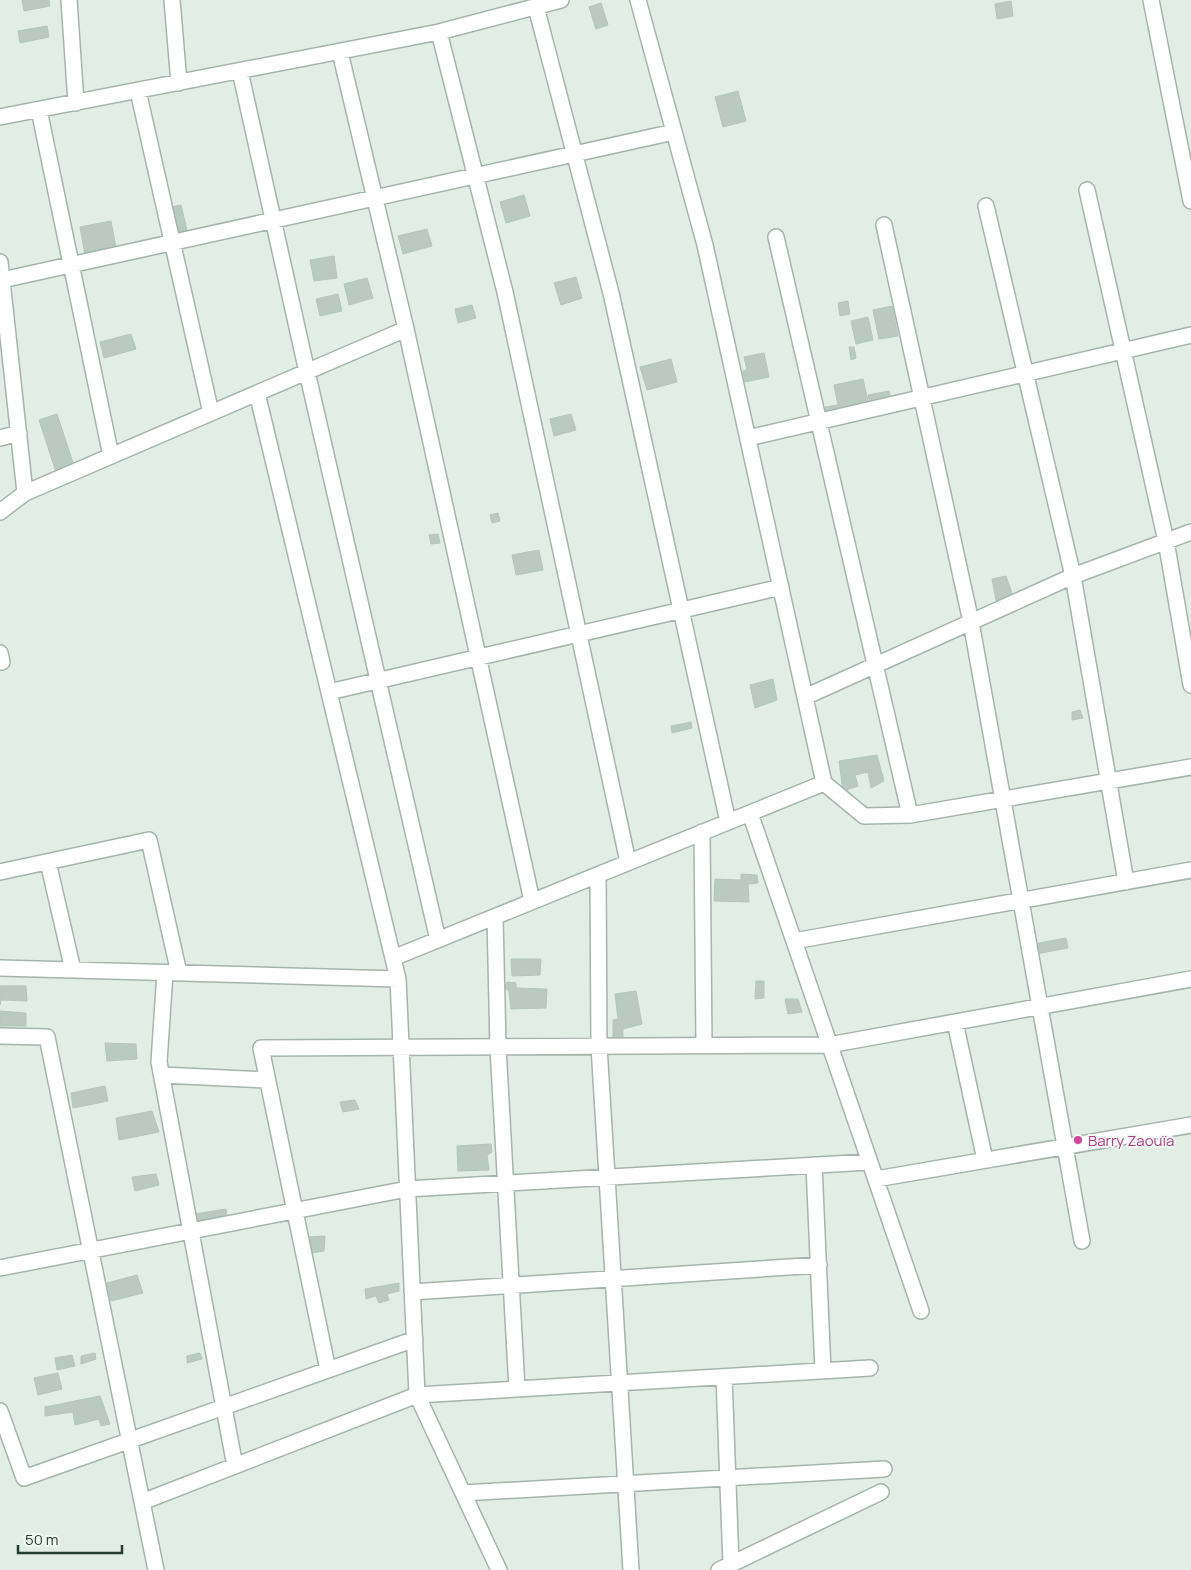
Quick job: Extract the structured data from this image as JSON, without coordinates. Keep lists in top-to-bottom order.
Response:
{
  "places": ["Barry Zaouïa"],
  "scale_bar": "50 m"
}
